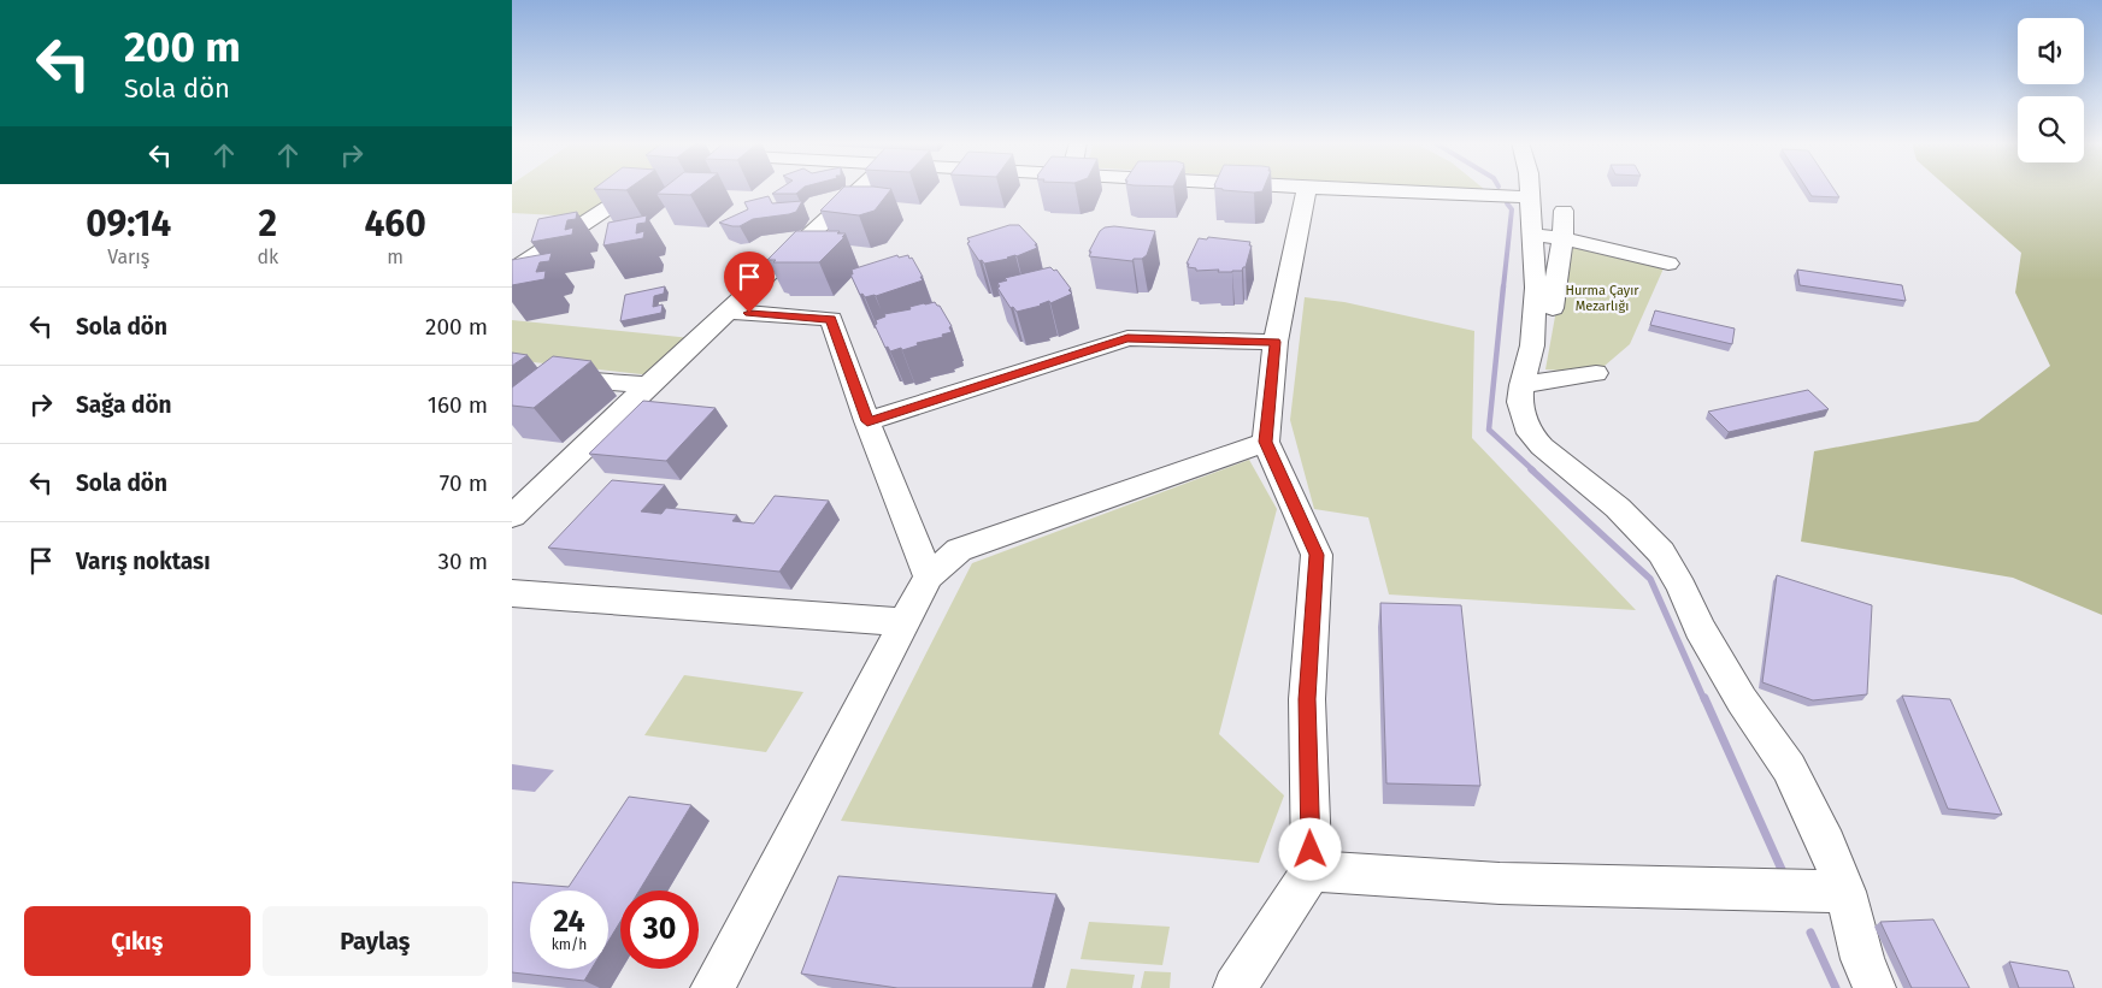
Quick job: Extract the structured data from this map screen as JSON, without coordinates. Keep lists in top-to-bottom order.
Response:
{
  "parks": ["Hurma Çayır Mezarlığı"],
  "page": {
    "turn": ["200 m", "Sola dön"],
    "eta": [
      "09:14",
      "Varış",
      "2",
      "dk",
      "460",
      "m"
    ],
    "list": [
      {
        "name": "Sola dön",
        "value": "200 m"
      },
      {
        "name": "Sağa dön",
        "value": "160 m"
      },
      {
        "name": "Sola dön",
        "value": "70 m"
      },
      {
        "name": "Varış noktası",
        "value": "30 m"
      }
    ],
    "speed": "24 km/h",
    "limit": "30",
    "buttons": ["Çıkış", "Paylaş"]
  }
}
